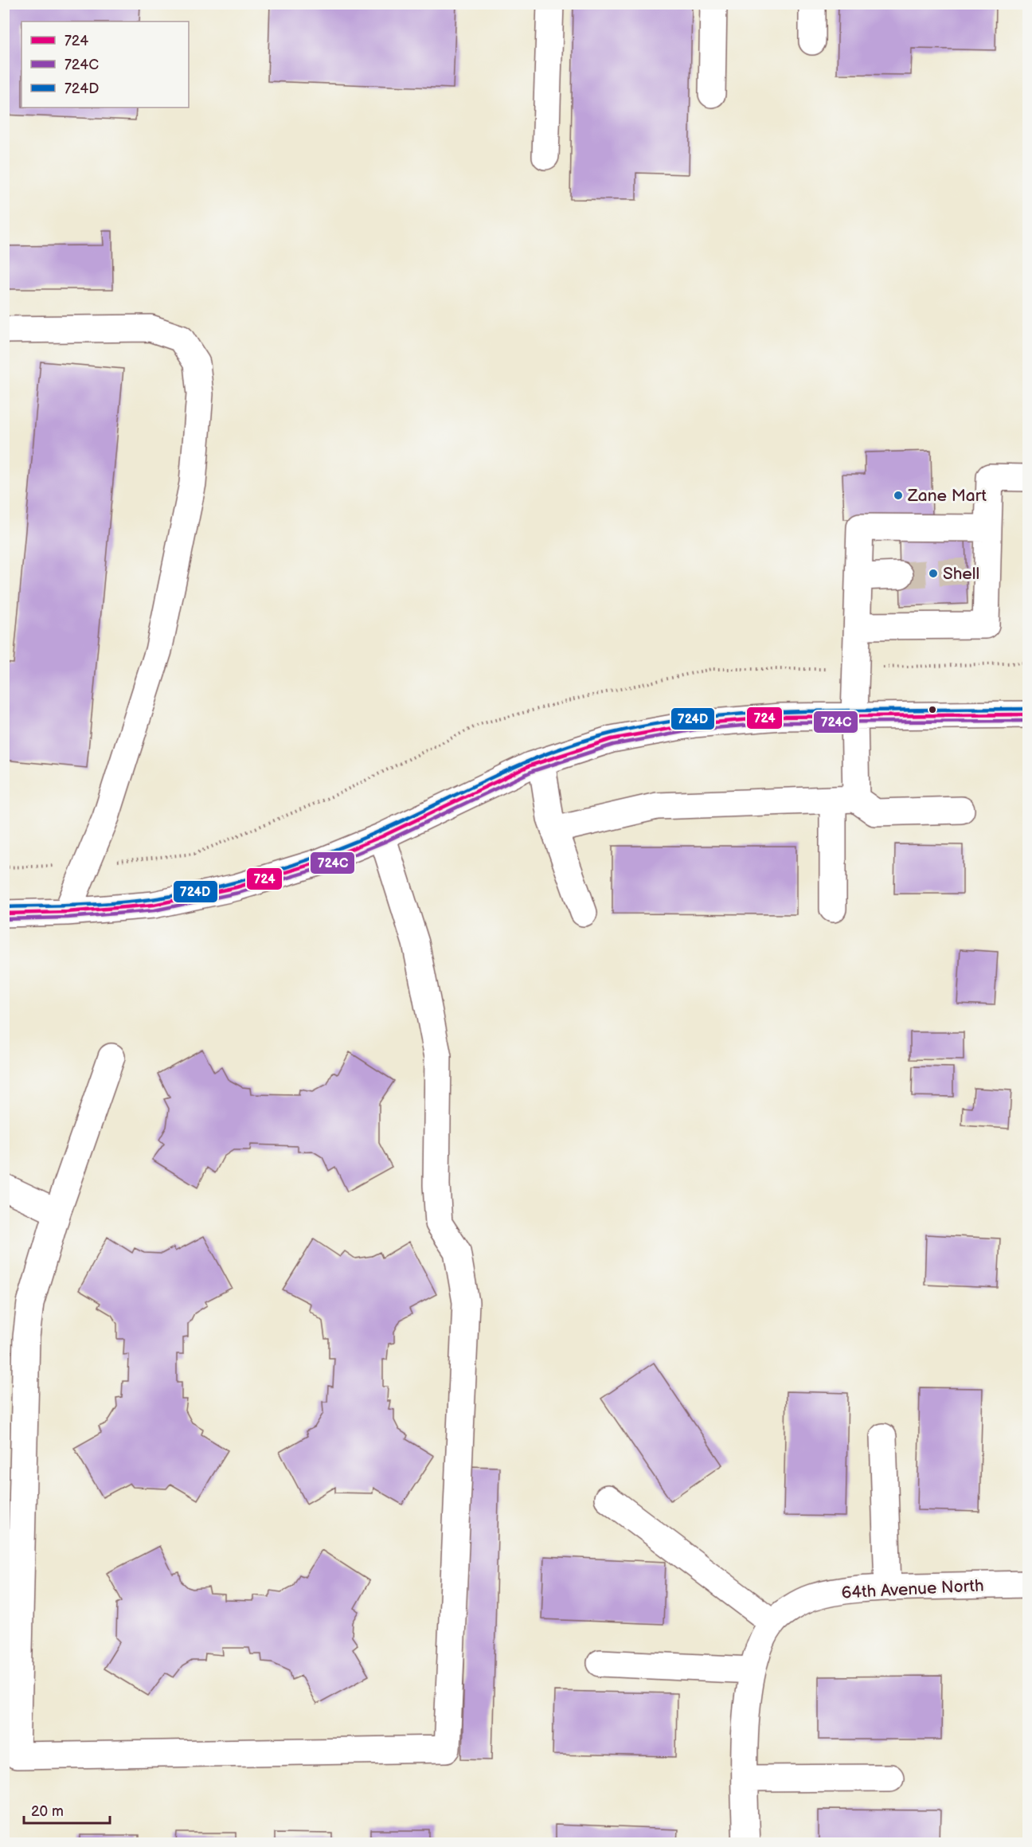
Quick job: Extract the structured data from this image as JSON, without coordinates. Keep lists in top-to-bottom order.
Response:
{
  "streets": {
    "street": ["64th Avenue North"]
  },
  "places": ["Zane Mart", "Shell"],
  "lines": ["transit line 724D", "transit line 724", "transit line 724C"],
  "legend": ["724", "724C", "724D"],
  "scale_bar": "20 m"
}
